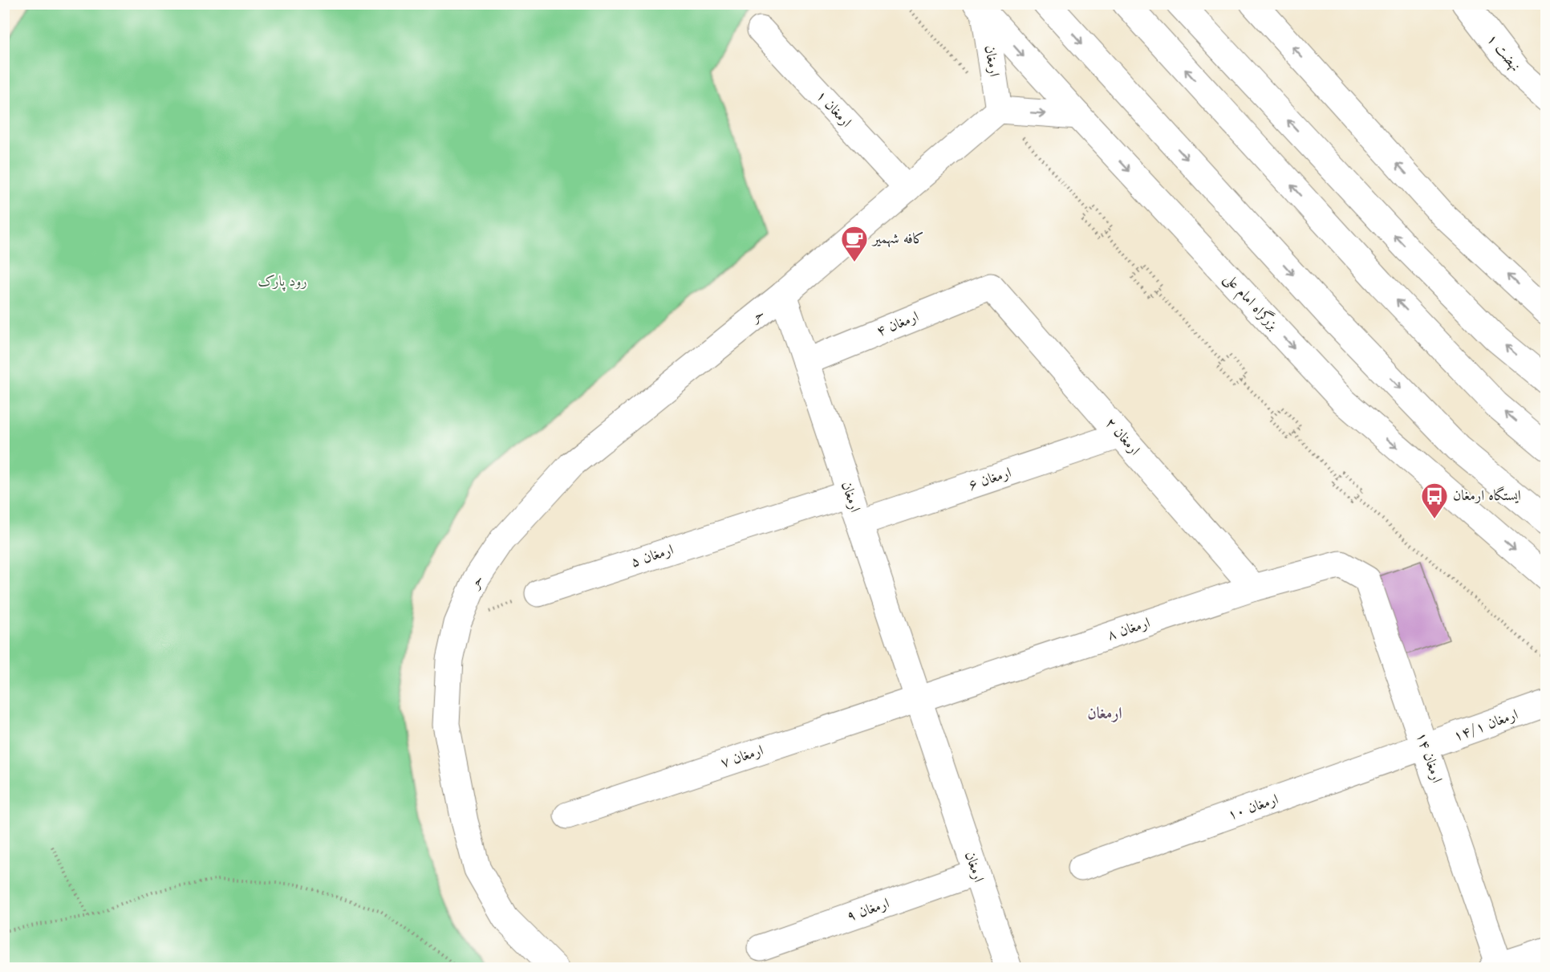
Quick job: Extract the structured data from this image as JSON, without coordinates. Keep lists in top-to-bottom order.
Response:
{
  "streets": {
    "main road": [
      "نهضت ۱",
      "ارمغان",
      "ارمغان ۱",
      "بزرگراه امام علی",
      "حر",
      "ارمغان ۴",
      "ارمغان ۲",
      "ارمغان ۶",
      "ارمغان ۵",
      "ارمغان ۸",
      "ارمغان ۱۴/۱",
      "ارمغان ۷",
      "ارمغان ۱۴",
      "ارمغان ۱۰",
      "ارمغان ۹"
    ]
  },
  "crossings": [
    ["ارمغان", "بزرگراه امام علی"],
    ["ارمغان", "حر"],
    ["ارمغان", "ارمغان ۴"],
    ["ارمغان", "ارمغان ۶"],
    ["ارمغان", "ارمغان ۵"],
    ["ارمغان", "ارمغان ۸"],
    ["ارمغان", "ارمغان ۷"],
    ["ارمغان", "ارمغان ۹"],
    ["ارمغان ۴", "ارمغان ۲"],
    ["ارمغان ۲", "ارمغان ۶"],
    ["ارمغان ۲", "ارمغان ۸"],
    ["ارمغان ۸", "ارمغان ۷"],
    ["ارمغان ۸", "ارمغان ۱۴"],
    ["ارمغان ۱۴/۱", "ارمغان ۱۴"],
    ["ارمغان ۱۴/۱", "ارمغان ۱۰"],
    ["ارمغان ۱۴", "ارمغان ۱۰"]
  ],
  "districts": ["ارمغان"],
  "parks": ["رود پارک"],
  "places": {
    "cafe": ["كافه شهمير"],
    "bus stop": ["ایستگاه ارمغان"]
  }
}
